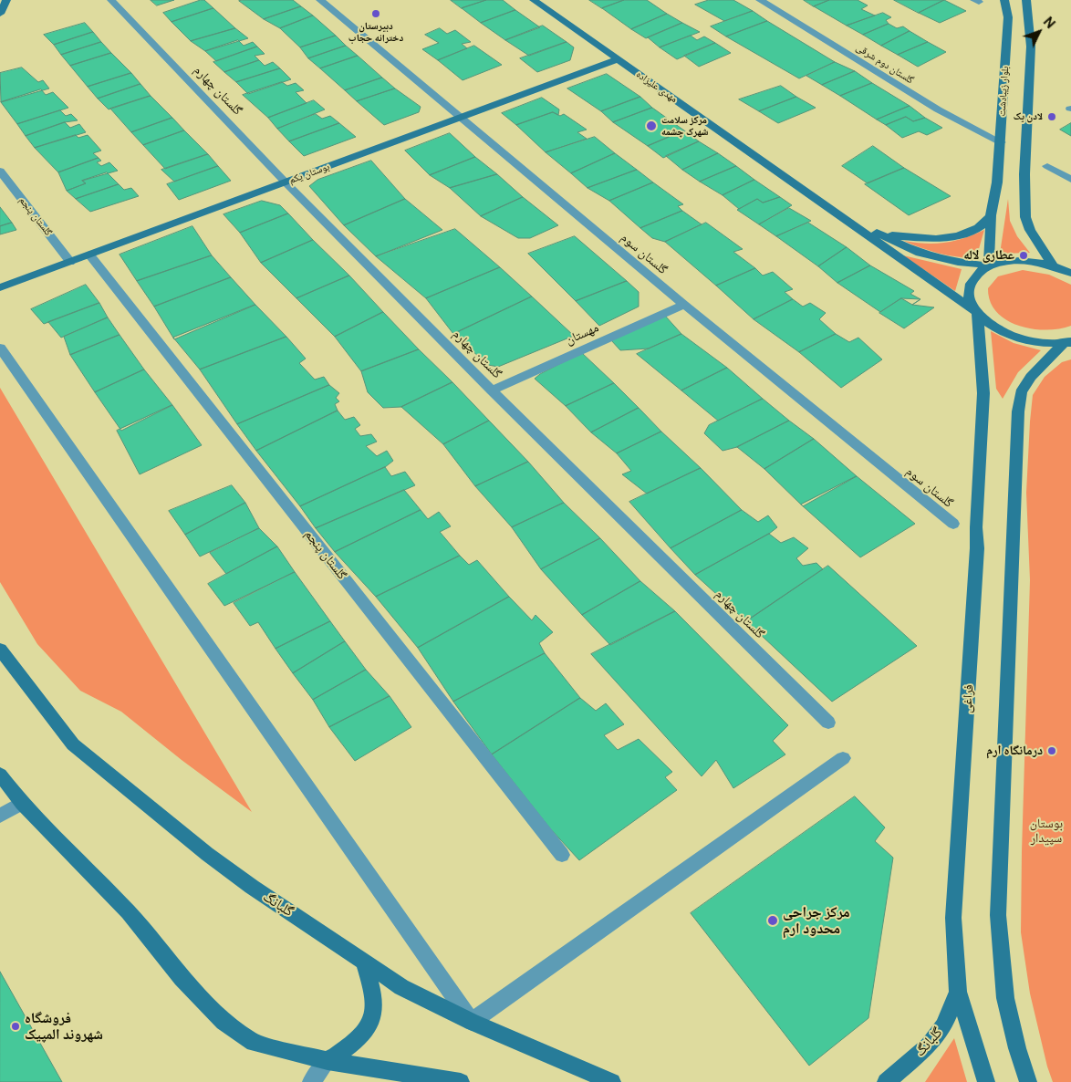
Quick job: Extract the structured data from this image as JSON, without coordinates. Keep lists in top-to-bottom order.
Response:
{
  "streets": {
    "street": [
      "گلستان دوم شرقی",
      "مهدی علیزاده",
      "گلستان چهارم",
      "بلوار زیبادشت",
      "بوستان یکم",
      "گلستان پنجم",
      "گلستان سوم",
      "مهستان",
      "فراغی",
      "گلبانگ"
    ]
  },
  "crossings": [
    ["گلستان دوم شرقی", "بلوار زیبادشت"],
    ["مهدی علیزاده", "بوستان یکم"],
    ["گلستان چهارم", "بوستان یکم"],
    ["گلستان چهارم", "مهستان"],
    ["بلوار زیبادشت", "فراغی"],
    ["بوستان یکم", "گلستان پنجم"],
    ["بوستان یکم", "گلستان سوم"],
    ["گلستان سوم", "مهستان"],
    ["فراغی", "گلبانگ"]
  ],
  "parks": ["بوستان سپیدار"],
  "places": [
    "دبیرستان دخترانه حجاب",
    "لادن یک",
    "مرکز سلامت شهرک چشمه",
    "عطاری لاله",
    "درمانگاه ارم",
    "مرکز جراحی محدود ارم",
    "فروشگاه شهروند المپیک"
  ],
  "north": "top right"
}
